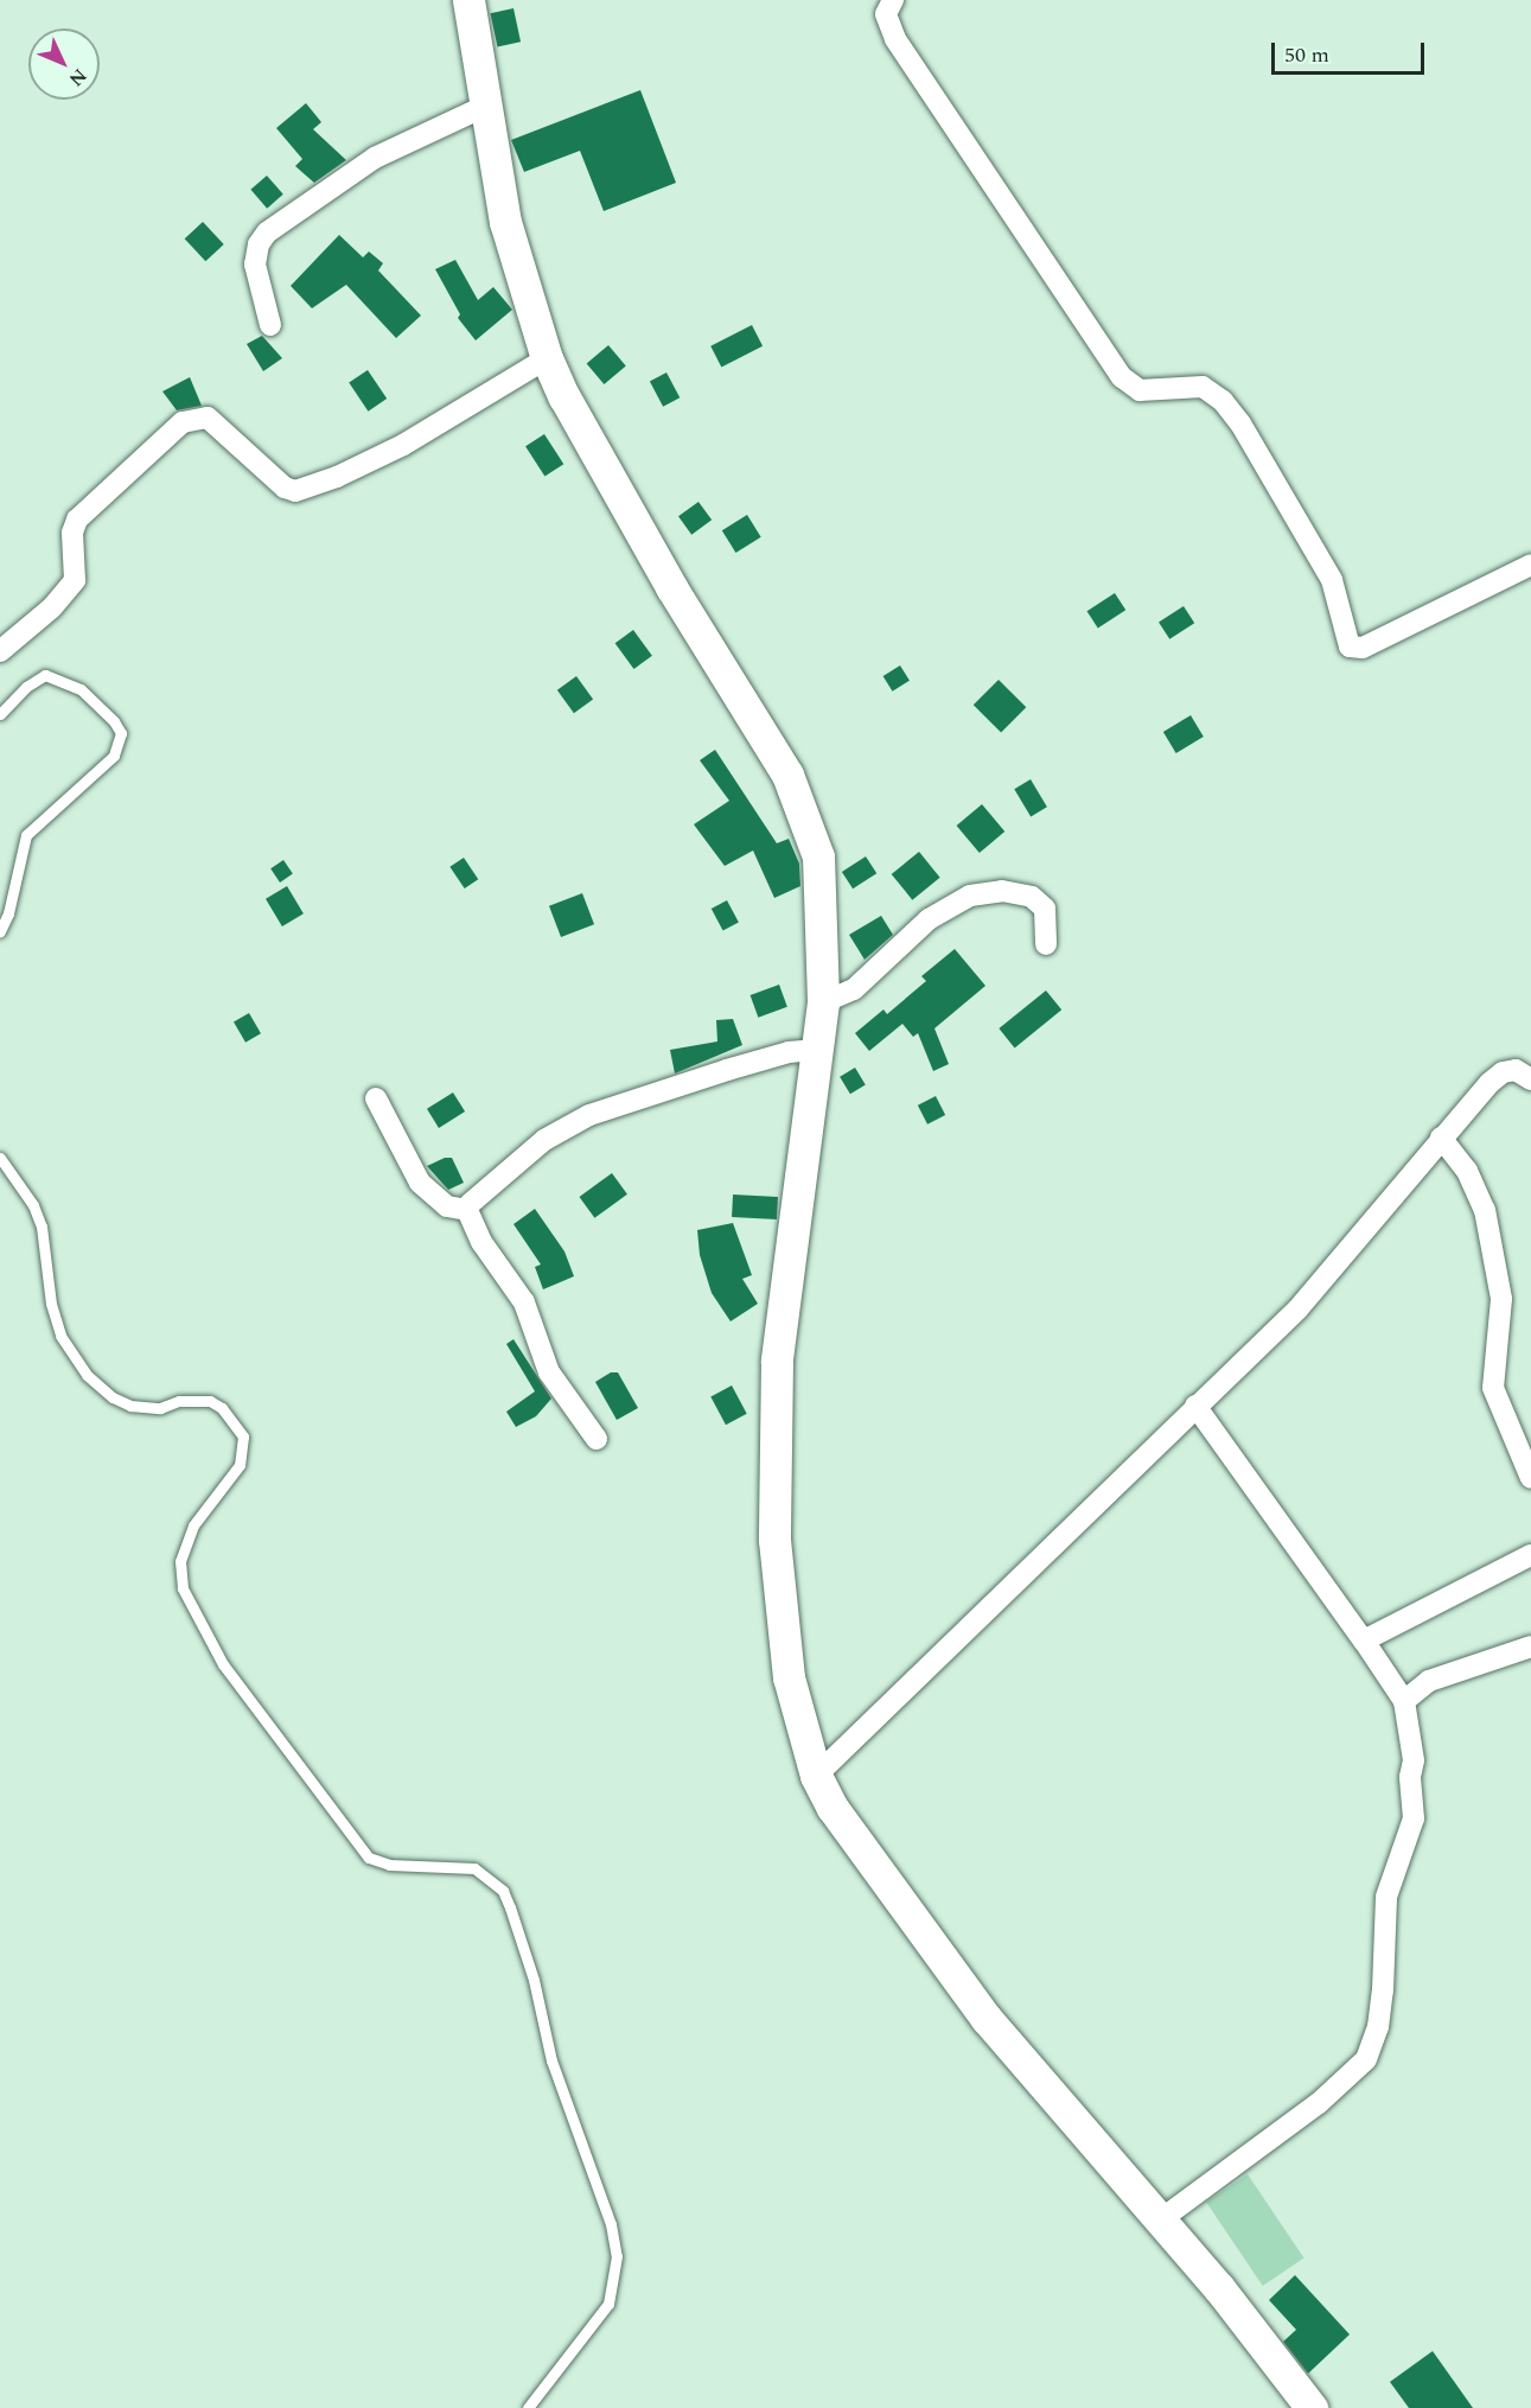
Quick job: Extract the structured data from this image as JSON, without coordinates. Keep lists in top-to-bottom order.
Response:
{
  "scale_bar": "50 m",
  "north": "bottom right"
}
